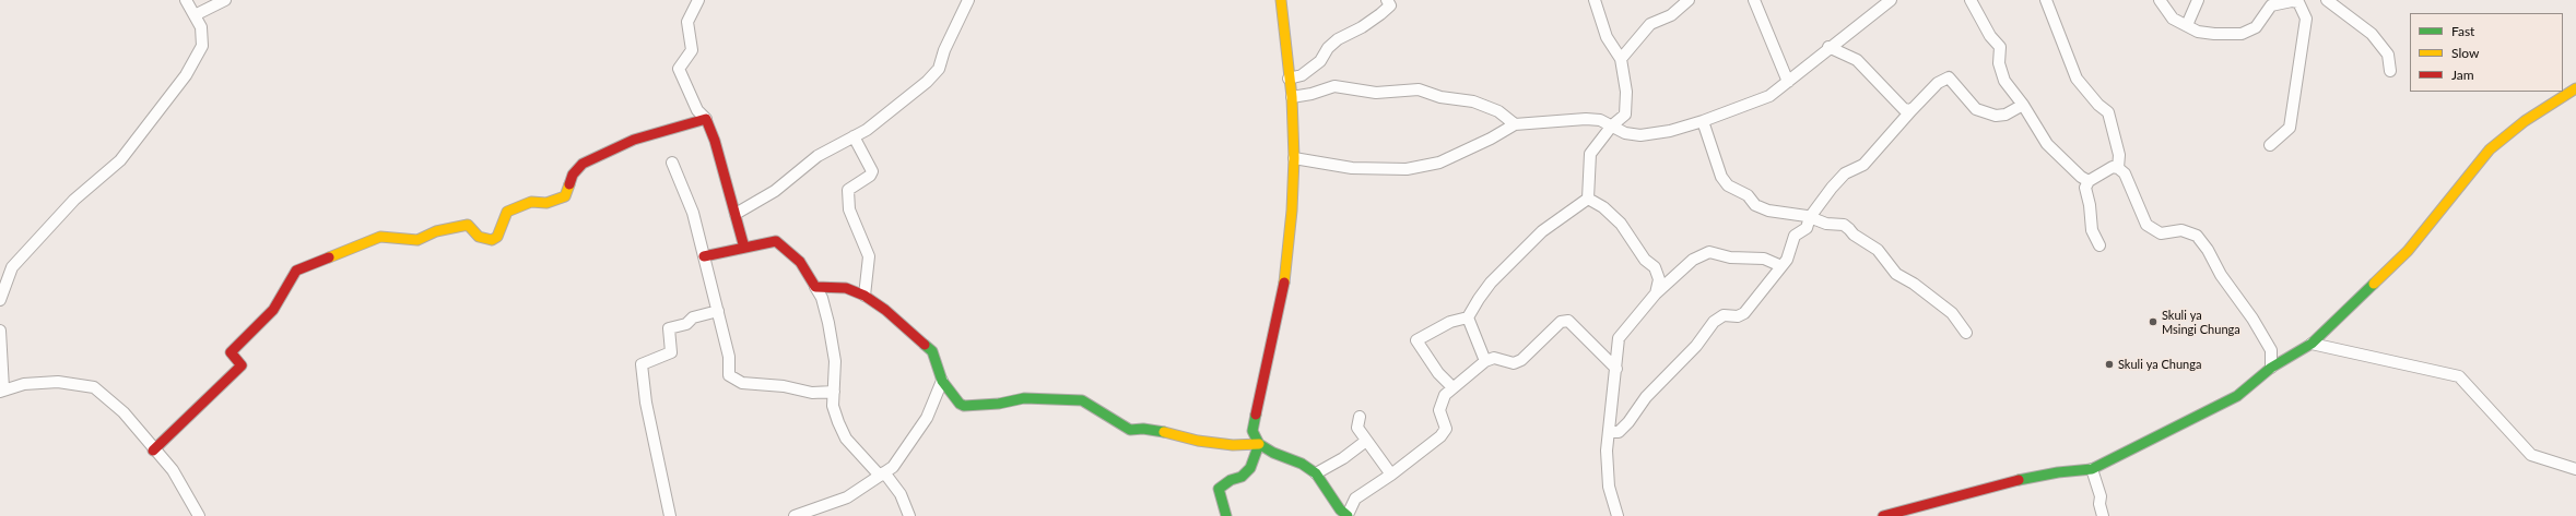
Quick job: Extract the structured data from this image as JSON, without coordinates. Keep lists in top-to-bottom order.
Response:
{
  "places": ["Skuli ya Msingi Chunga", "Skuli ya Chunga"],
  "legend": ["Fast", "Slow", "Jam"]
}
